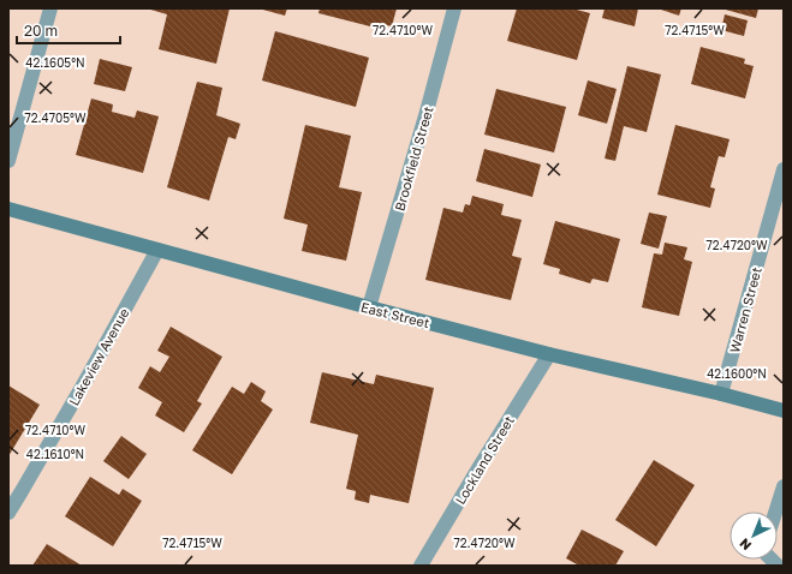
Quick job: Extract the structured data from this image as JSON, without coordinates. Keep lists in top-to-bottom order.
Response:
{
  "streets": {
    "main road": ["East Street"],
    "street": [
      "Brookfield Street",
      "Warren Street",
      "Lakeview Avenue",
      "Lockland Street"
    ]
  },
  "crossings": [
    ["Brookfield Street", "East Street"],
    ["Warren Street", "East Street"],
    ["East Street", "Lakeview Avenue"],
    ["East Street", "Lockland Street"]
  ],
  "scale_bar": "20 m",
  "north": "bottom left",
  "coordinates": [
    "72.4710°W",
    "72.4715°W",
    "42.1605°N",
    "72.4705°W",
    "72.4720°W",
    "42.1600°N",
    "42.1610°N"
  ]
}
